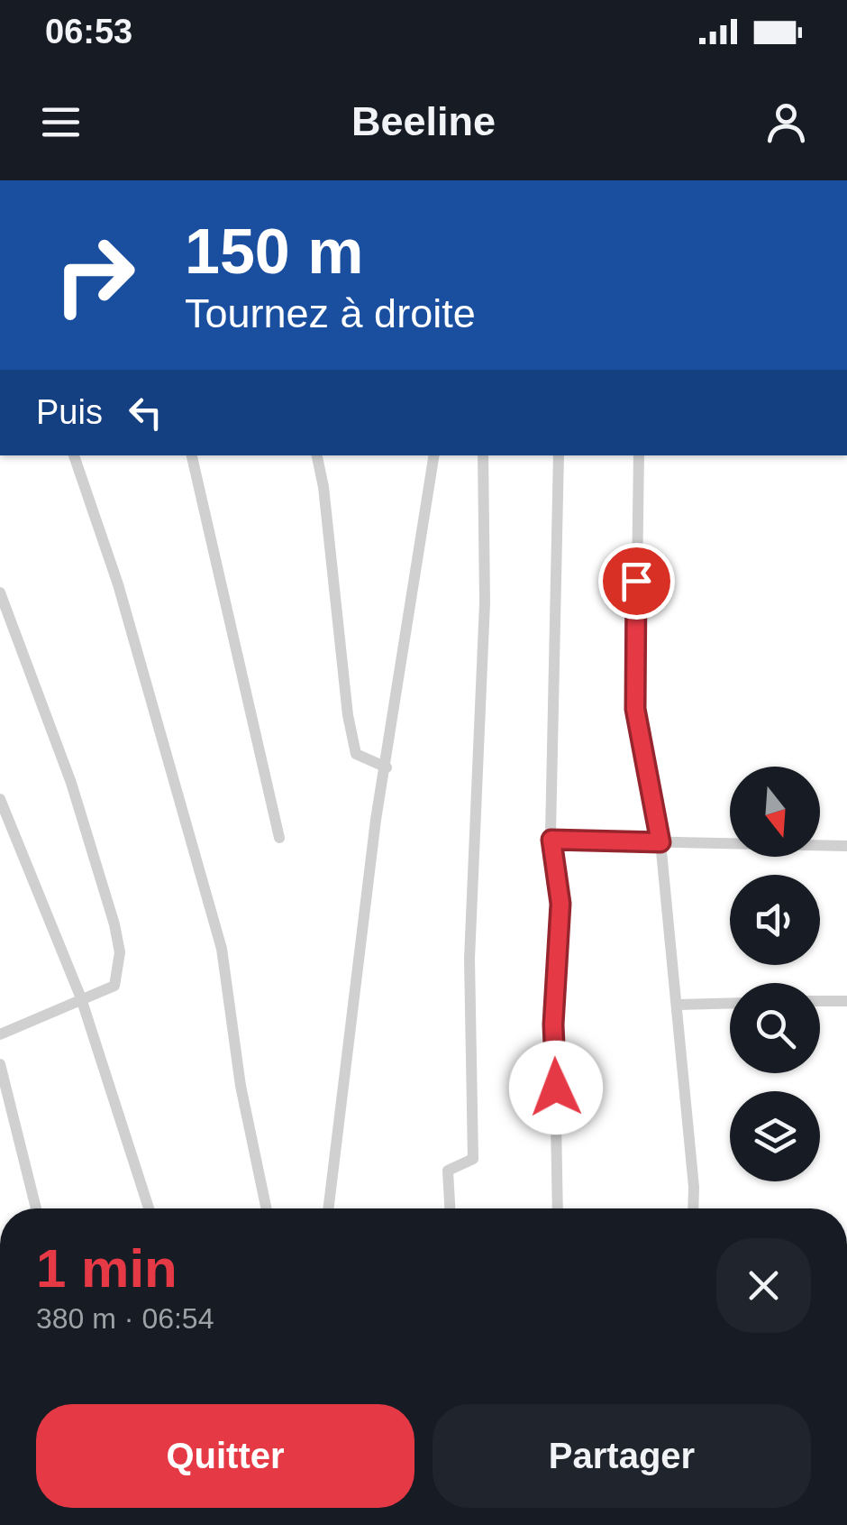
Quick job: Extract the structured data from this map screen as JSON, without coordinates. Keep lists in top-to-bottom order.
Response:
{
  "north": "bottom",
  "page": {
    "status": "06:53",
    "header": "Beeline",
    "turn": ["150 m", "Tournez à droite"],
    "then": "Puis",
    "heading": ["1 min", "380 m · 06:54"],
    "buttons": ["Quitter", "Partager"]
  }
}
